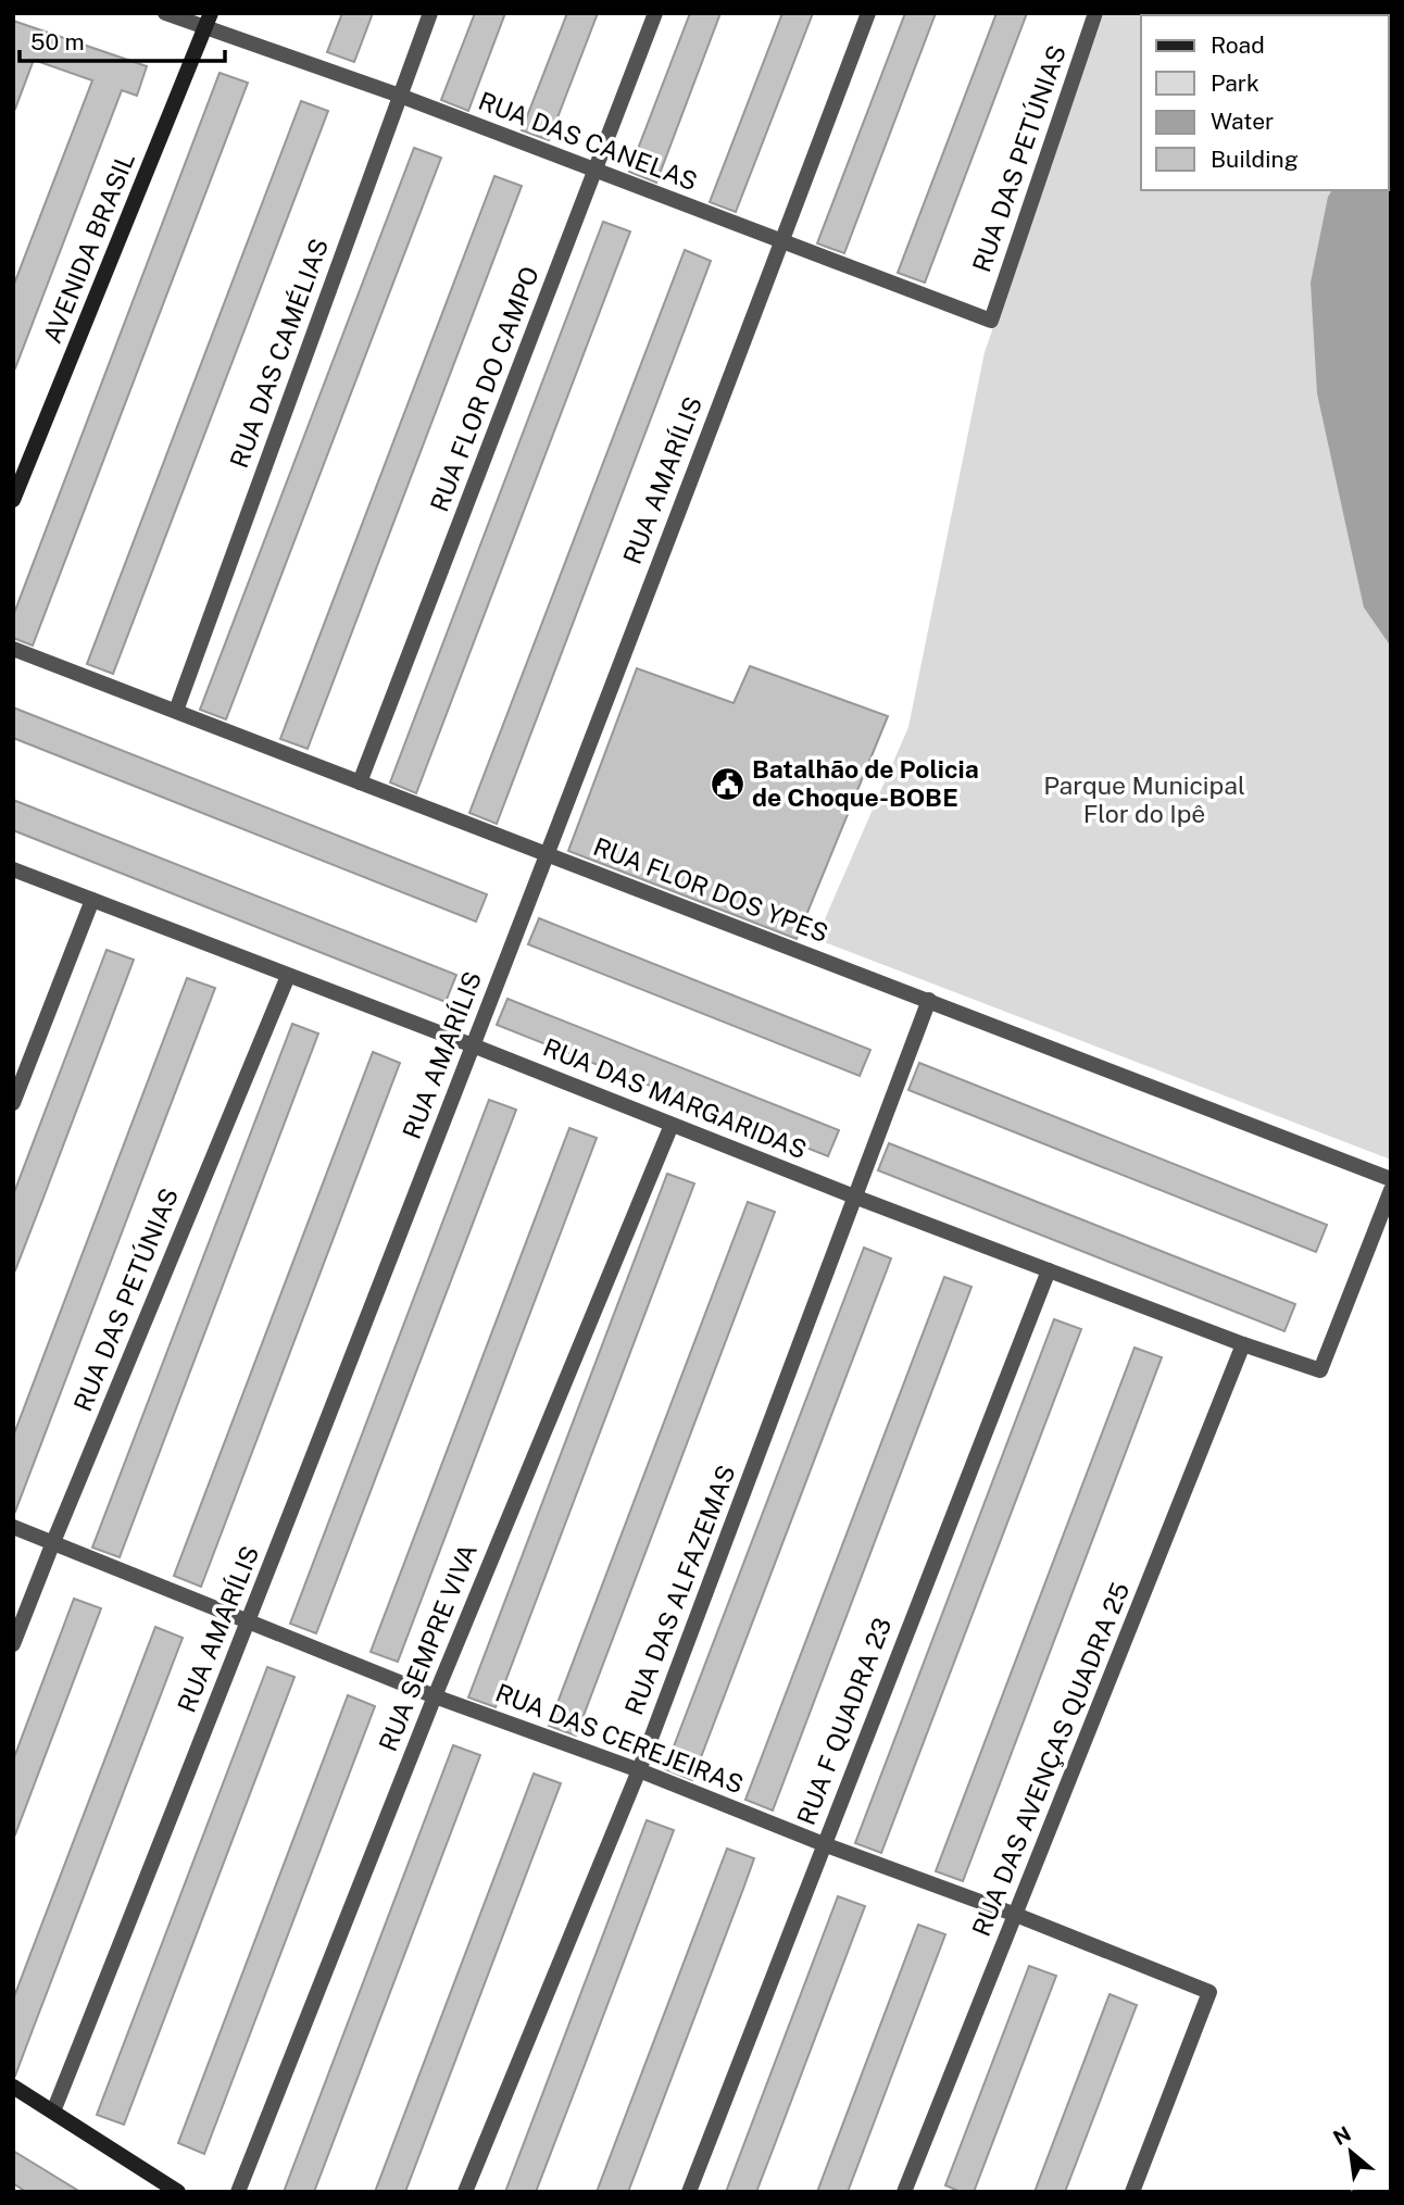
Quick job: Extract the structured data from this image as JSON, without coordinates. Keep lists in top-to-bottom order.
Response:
{
  "streets": {
    "street": [
      "RUA DAS CANELAS",
      "RUA DAS PETÚNIAS",
      "AVENIDA BRASIL",
      "RUA DAS CAMÉLIAS",
      "RUA FLOR DO CAMPO",
      "RUA AMARÍLIS",
      "RUA FLOR DOS YPES",
      "RUA DAS MARGARIDAS",
      "RUA DAS ALFAZEMAS",
      "RUA SEMPRE VIVA",
      "RUA F QUADRA 23",
      "RUA DAS CEREJEIRAS",
      "RUA DAS AVENÇAS QUADRA 25"
    ]
  },
  "crossings": [
    ["RUA DAS CANELAS", "RUA DAS PETÚNIAS"],
    ["RUA DAS CANELAS", "AVENIDA BRASIL"],
    ["RUA DAS CANELAS", "RUA DAS CAMÉLIAS"],
    ["RUA DAS CANELAS", "RUA FLOR DO CAMPO"],
    ["RUA DAS CANELAS", "RUA AMARÍLIS"],
    ["RUA DAS PETÚNIAS", "RUA DAS MARGARIDAS"],
    ["RUA DAS PETÚNIAS", "RUA DAS CEREJEIRAS"],
    ["RUA DAS CAMÉLIAS", "RUA FLOR DOS YPES"],
    ["RUA FLOR DO CAMPO", "RUA FLOR DOS YPES"],
    ["RUA AMARÍLIS", "RUA FLOR DOS YPES"],
    ["RUA AMARÍLIS", "RUA DAS MARGARIDAS"],
    ["RUA AMARÍLIS", "RUA DAS CEREJEIRAS"],
    ["RUA FLOR DOS YPES", "RUA DAS ALFAZEMAS"],
    ["RUA DAS MARGARIDAS", "RUA DAS ALFAZEMAS"],
    ["RUA DAS MARGARIDAS", "RUA SEMPRE VIVA"],
    ["RUA DAS MARGARIDAS", "RUA F QUADRA 23"],
    ["RUA DAS MARGARIDAS", "RUA DAS AVENÇAS QUADRA 25"],
    ["RUA DAS ALFAZEMAS", "RUA DAS CEREJEIRAS"],
    ["RUA SEMPRE VIVA", "RUA DAS CEREJEIRAS"],
    ["RUA F QUADRA 23", "RUA DAS CEREJEIRAS"],
    ["RUA DAS CEREJEIRAS", "RUA DAS AVENÇAS QUADRA 25"]
  ],
  "parks": ["Parque Municipal Flor do Ipê"],
  "places": {
    "public building": ["Batalhão de Policia de Choque-BOBE"]
  },
  "legend": [
    "Road",
    "Park",
    "Water",
    "Building"
  ],
  "scale_bar": "50 m",
  "north": "top left"
}
